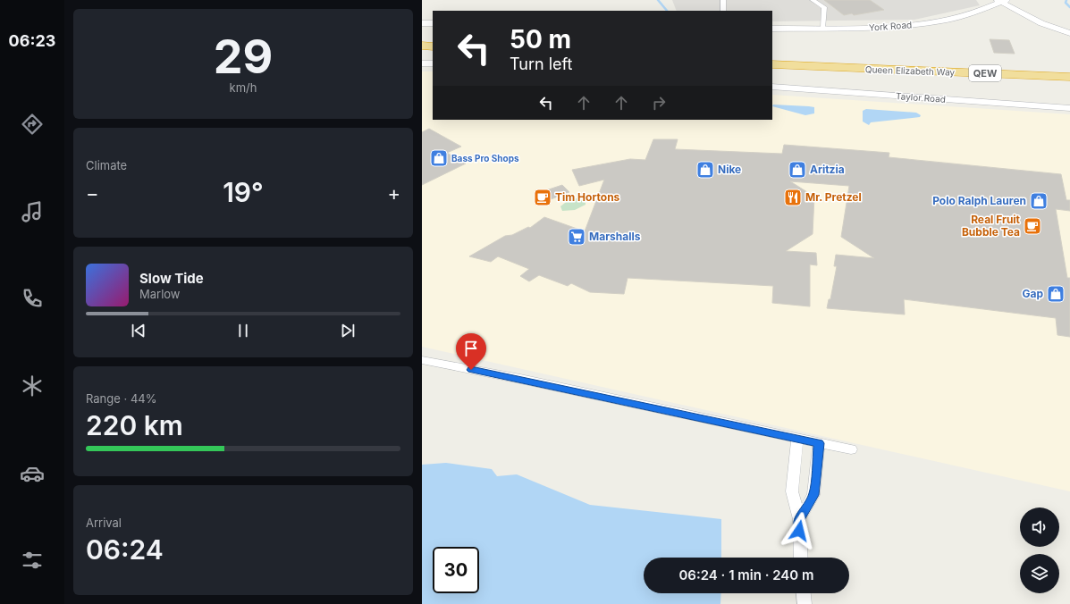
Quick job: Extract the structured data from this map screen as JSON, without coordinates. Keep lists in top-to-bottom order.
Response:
{
  "streets": {
    "highway": ["Queen Elizabeth Way", "QEW"],
    "main road": ["York Road", "Taylor Road"]
  },
  "places": {
    "shop": [
      "Bass Pro Shops",
      "Nike",
      "Aritzia",
      "Polo Ralph Lauren",
      "Gap"
    ],
    "cafe": ["Tim Hortons", "Real Fruit Bubble Tea"],
    "restaurant": ["Mr. Pretzel"],
    "supermarket": ["Marshalls"]
  },
  "page": {
    "tabs": "06:23",
    "tile": [
      ["29", "km/h"],
      "Climate",
      ["Range · 44%", "220 km"],
      ["Arrival", "06:24"]
    ],
    "turn": ["50 m", "Turn left"],
    "heat": ["−", "19°", "+"],
    "song": ["Slow Tide", "Marlow"],
    "limit": "30",
    "trip": "06:24 · 1 min · 240 m"
  }
}
